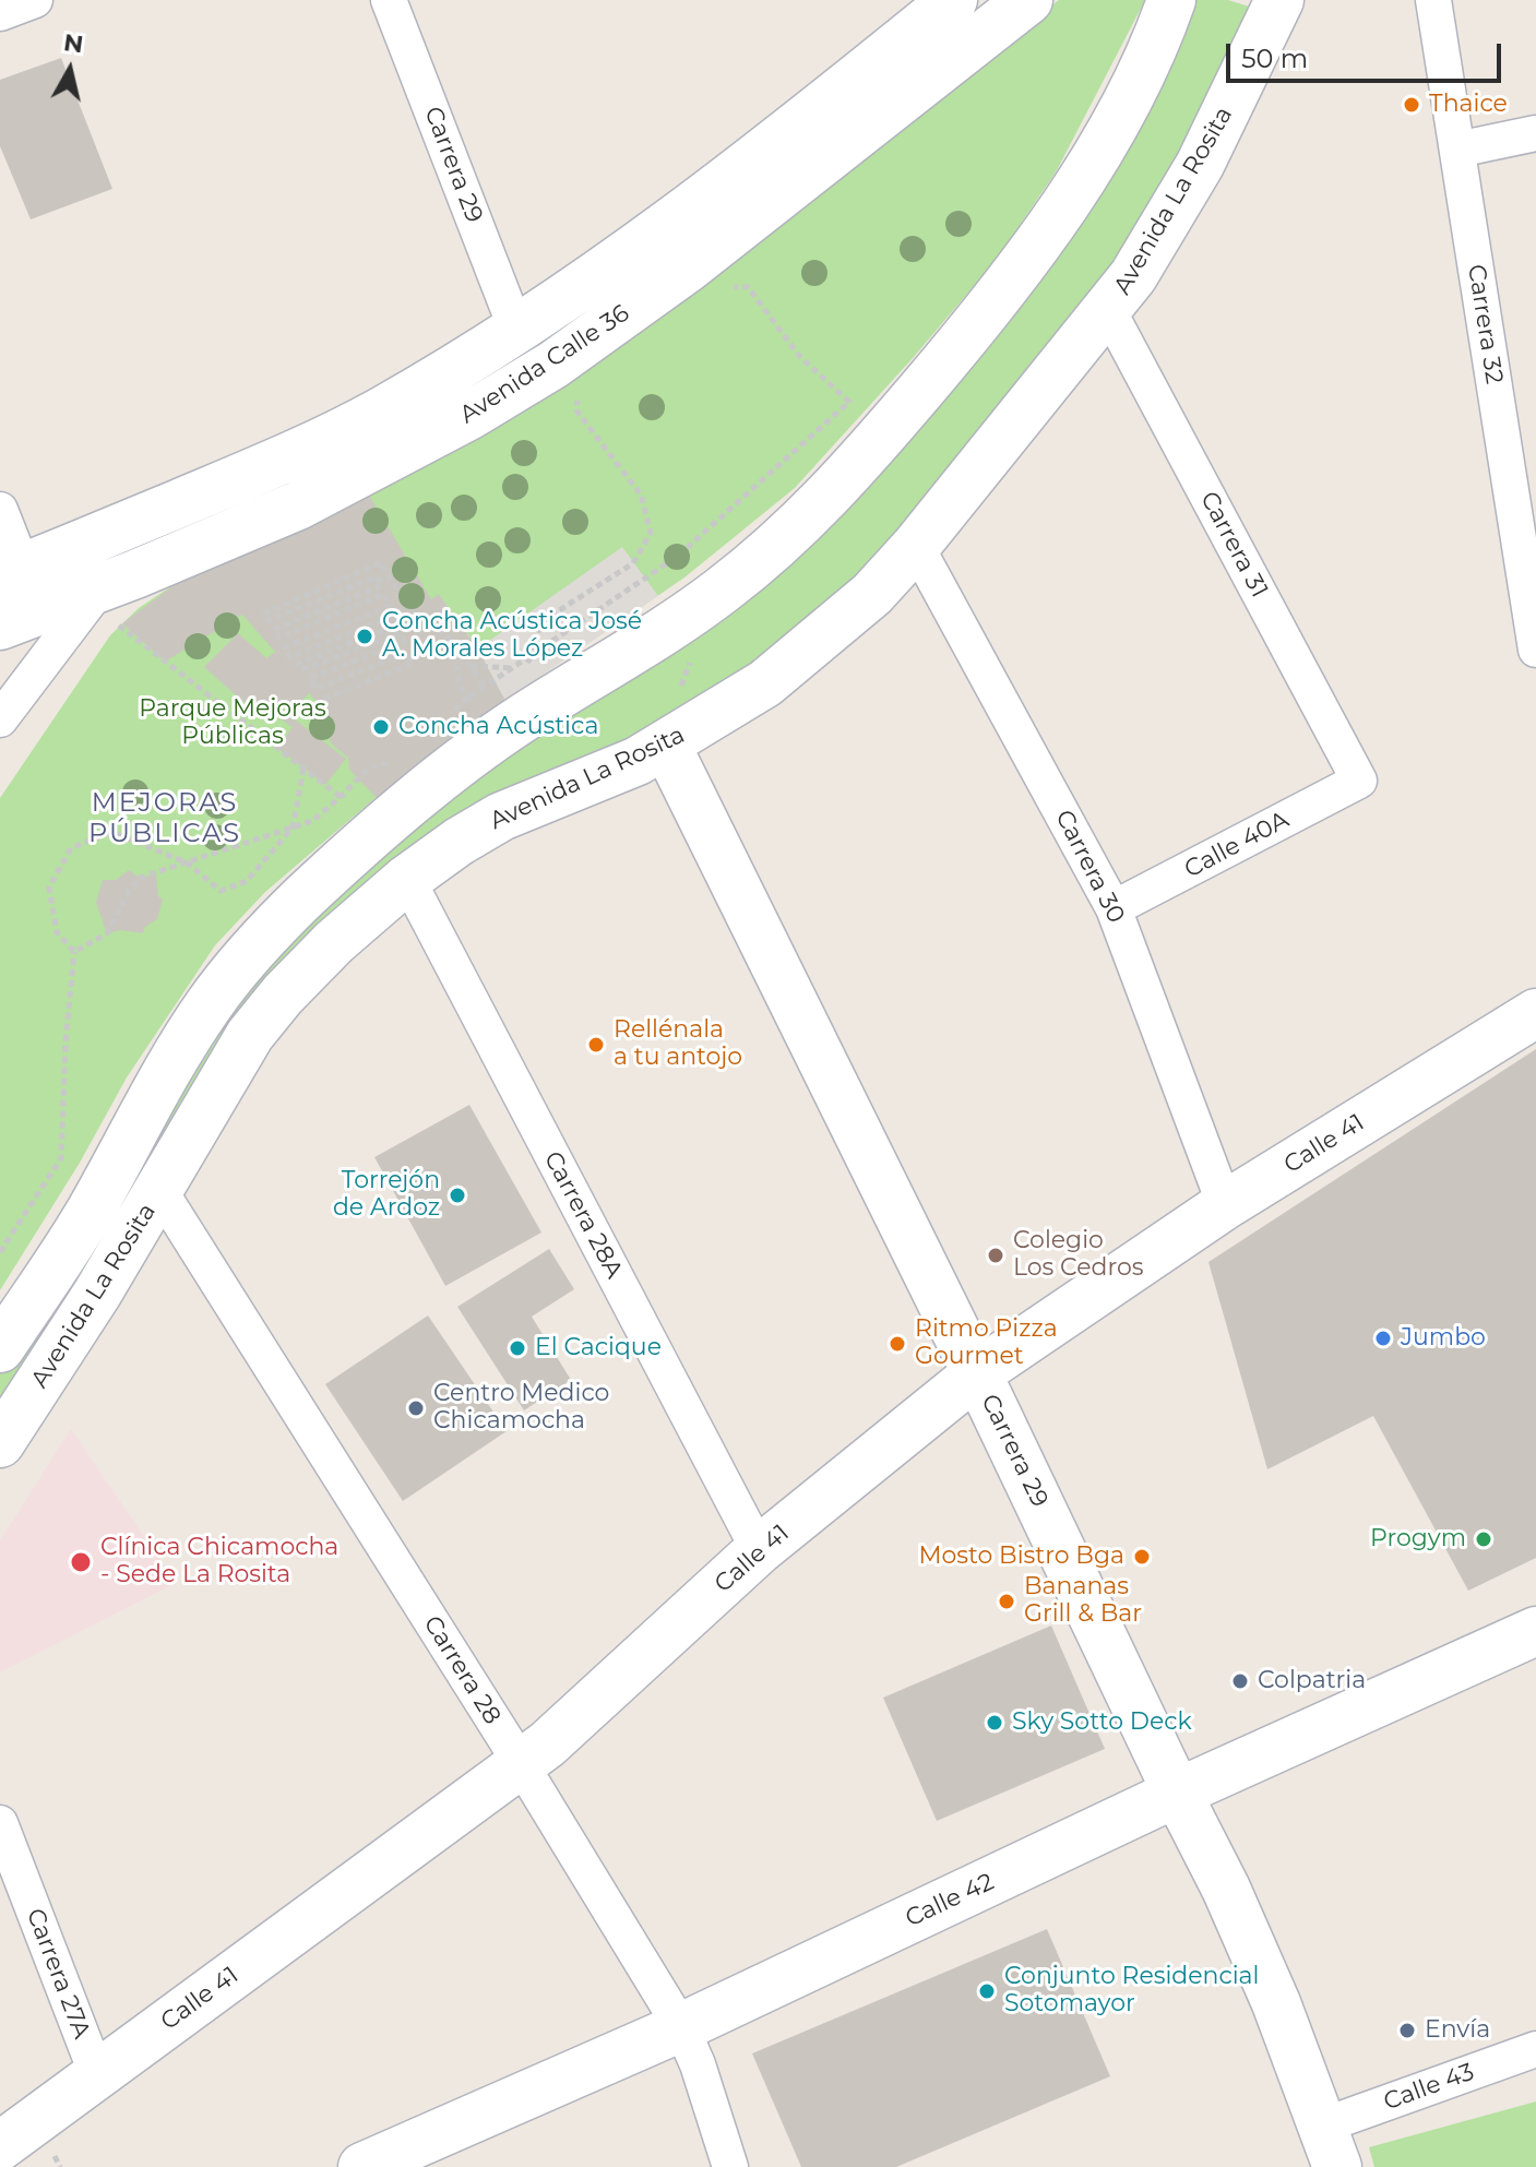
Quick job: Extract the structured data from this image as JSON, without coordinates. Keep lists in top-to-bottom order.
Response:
{
  "streets": {
    "main road": [
      "Carrera 29",
      "Avenida La Rosita",
      "Avenida Calle 36",
      "Calle 41",
      "Calle 42"
    ],
    "street": [
      "Carrera 32",
      "Carrera 31",
      "Calle 40A",
      "Carrera 30",
      "Carrera 28A",
      "Carrera 28",
      "Carrera 27A",
      "Calle 43"
    ]
  },
  "crossings": [
    ["Carrera 29", "Avenida La Rosita"],
    ["Carrera 29", "Avenida Calle 36"],
    ["Carrera 29", "Calle 41"],
    ["Carrera 29", "Calle 42"],
    ["Carrera 29", "Calle 43"],
    ["Avenida La Rosita", "Carrera 31"],
    ["Avenida La Rosita", "Carrera 30"],
    ["Avenida La Rosita", "Carrera 28A"],
    ["Avenida La Rosita", "Carrera 28"],
    ["Carrera 31", "Calle 40A"],
    ["Calle 40A", "Carrera 30"],
    ["Carrera 30", "Calle 41"],
    ["Calle 41", "Carrera 28A"],
    ["Calle 41", "Carrera 28"],
    ["Calle 41", "Carrera 27A"],
    ["Carrera 28", "Calle 42"]
  ],
  "districts": ["MEJORAS PÚBLICAS"],
  "parks": ["Parque Mejoras Públicas"],
  "places": [
    "Thaice",
    "Concha Acústica José A. Morales López",
    "Concha Acústica",
    "Rellénala a tu antojo",
    "Torrejón de Ardoz",
    "Colegio Los Cedros",
    "Jumbo",
    "Ritmo Pizza Gourmet",
    "El Cacique",
    "Centro Medico Chicamocha",
    "Progym",
    "Mosto Bistro Bga",
    "Clínica Chicamocha - Sede La Rosita",
    "Bananas Grill & Bar",
    "Colpatria",
    "Sky Sotto Deck",
    "Conjunto Residencial Sotomayor",
    "Envía"
  ],
  "scale_bar": "50 m",
  "north": "top"
}
